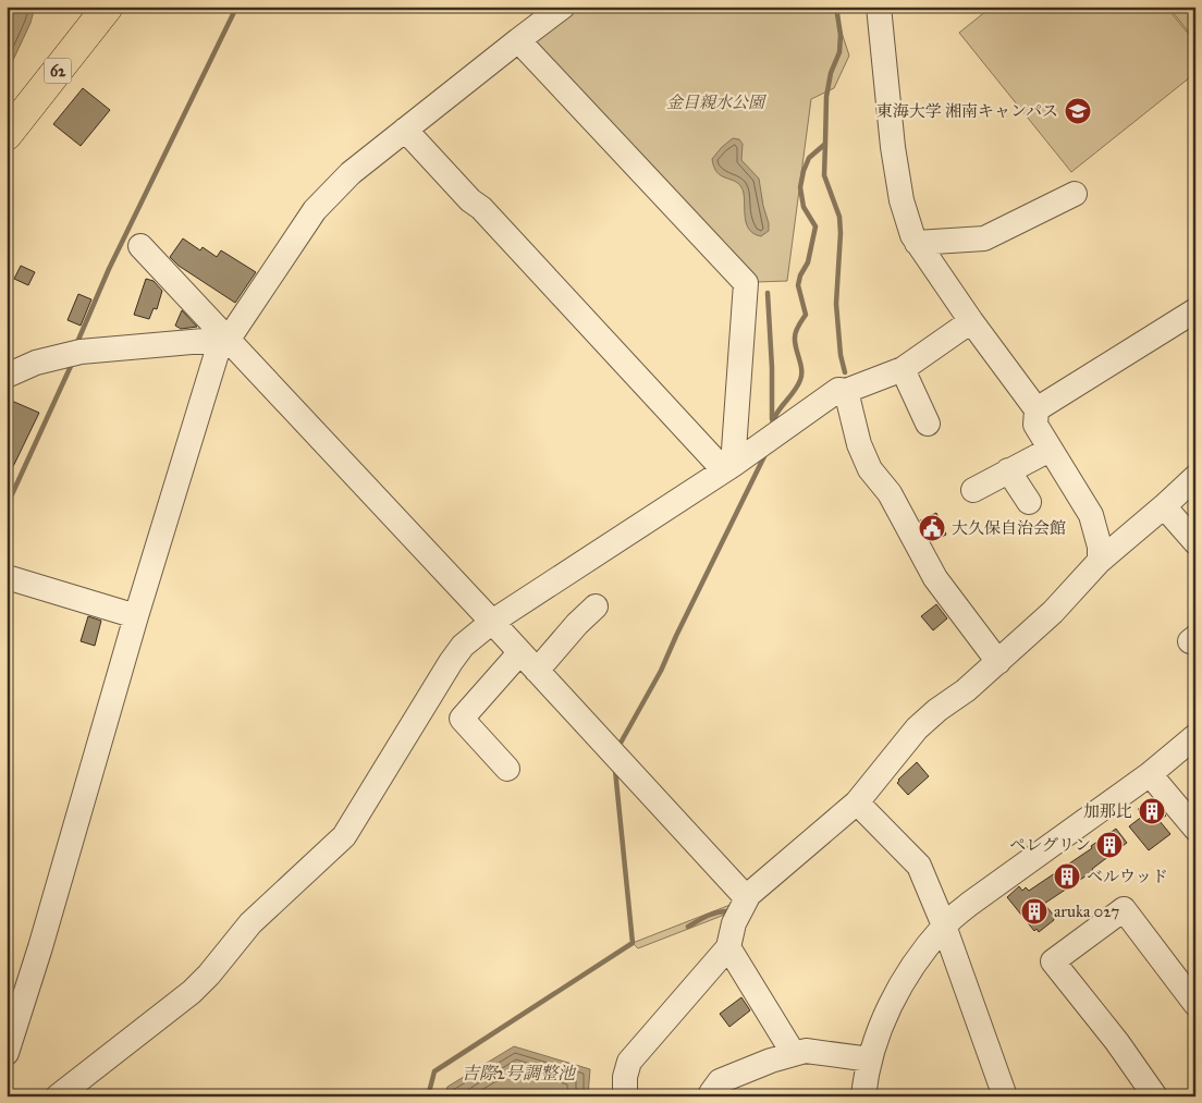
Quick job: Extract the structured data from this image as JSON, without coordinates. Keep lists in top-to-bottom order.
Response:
{
  "streets": {
    "main road": ["62"]
  },
  "water": ["吉際2号調整池"],
  "parks": ["金目親水公園"],
  "places": {
    "school or university": ["東海大学 湘南キャンパス"],
    "public building": ["大久保自治会館"],
    "building": [
      "加那比",
      "ペレグリン",
      "ベルウッド",
      "aruka 027"
    ]
  }
}
